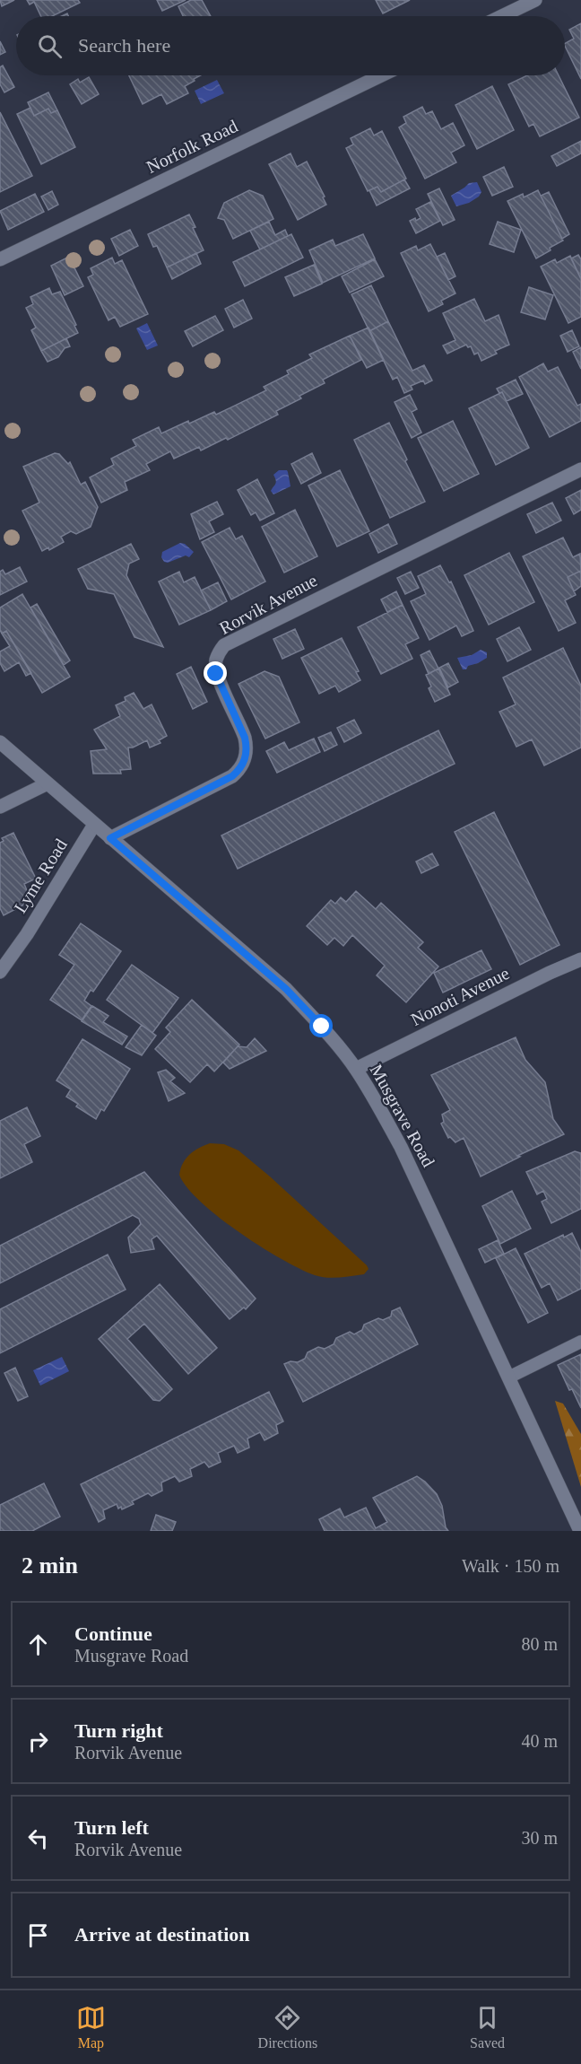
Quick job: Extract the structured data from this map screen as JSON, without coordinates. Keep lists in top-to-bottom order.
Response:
{
  "streets": {
    "street": [
      "Norfolk Road",
      "Rorvik Avenue",
      "Lyme Road",
      "Nonoti Avenue",
      "Musgrave Road"
    ]
  },
  "crossings": [
    ["Rorvik Avenue", "Musgrave Road"],
    ["Lyme Road", "Musgrave Road"],
    ["Nonoti Avenue", "Musgrave Road"]
  ],
  "page": {
    "search": "Search here",
    "heading": ["2 min", "Walk · 150 m"],
    "list": [
      ["Continue", "Musgrave Road", "80 m"],
      ["Turn right", "Rorvik Avenue", "40 m"],
      ["Turn left", "Rorvik Avenue", "30 m"],
      "Arrive at destination"
    ],
    "nav": ["Map", "Directions", "Saved"]
  }
}
